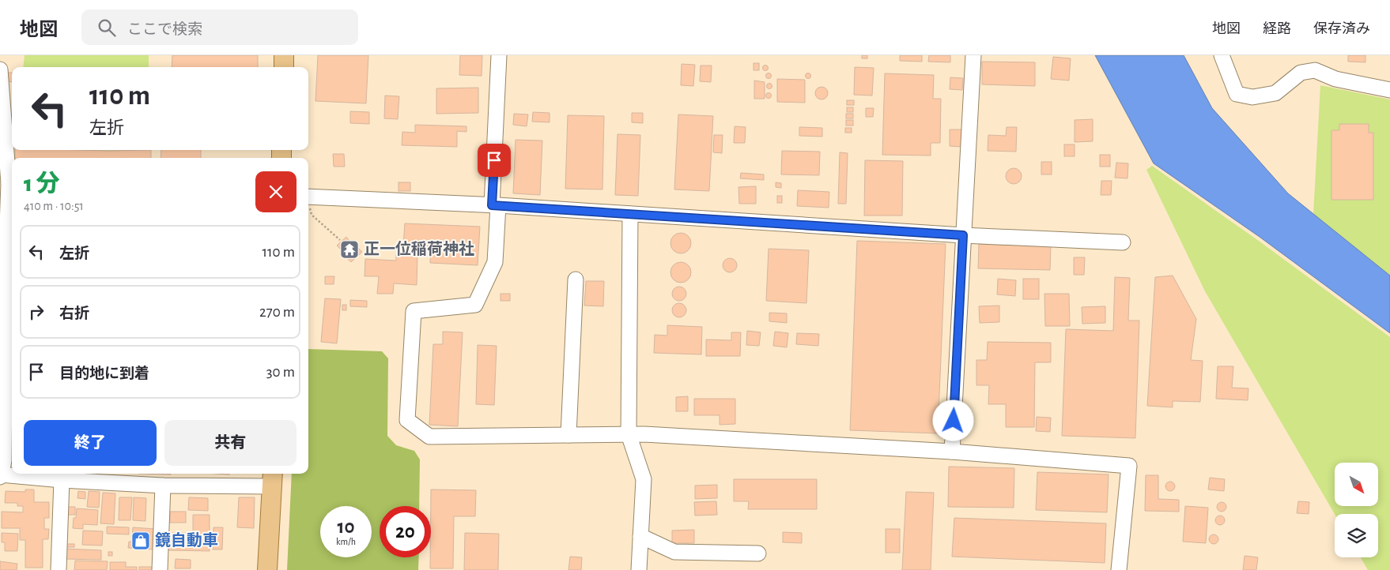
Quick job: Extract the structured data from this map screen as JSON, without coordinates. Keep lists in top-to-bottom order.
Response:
{
  "places": {
    "temple": ["正一位稲荷神社"],
    "shop": ["鏡自動車"]
  },
  "north": "bottom right",
  "page": {
    "header": "地図",
    "search": "ここで検索",
    "nav": ["地図", "経路", "保存済み"],
    "turn": ["110 m", "左折"],
    "heading": ["1 分", "410 m · 10:51"],
    "list": [
      {
        "name": "左折",
        "value": "110 m"
      },
      {
        "name": "右折",
        "value": "270 m"
      },
      {
        "name": "目的地に到着",
        "value": "30 m"
      }
    ],
    "buttons": ["終了", "共有"],
    "speed": "10 km/h",
    "limit": "20"
  }
}
